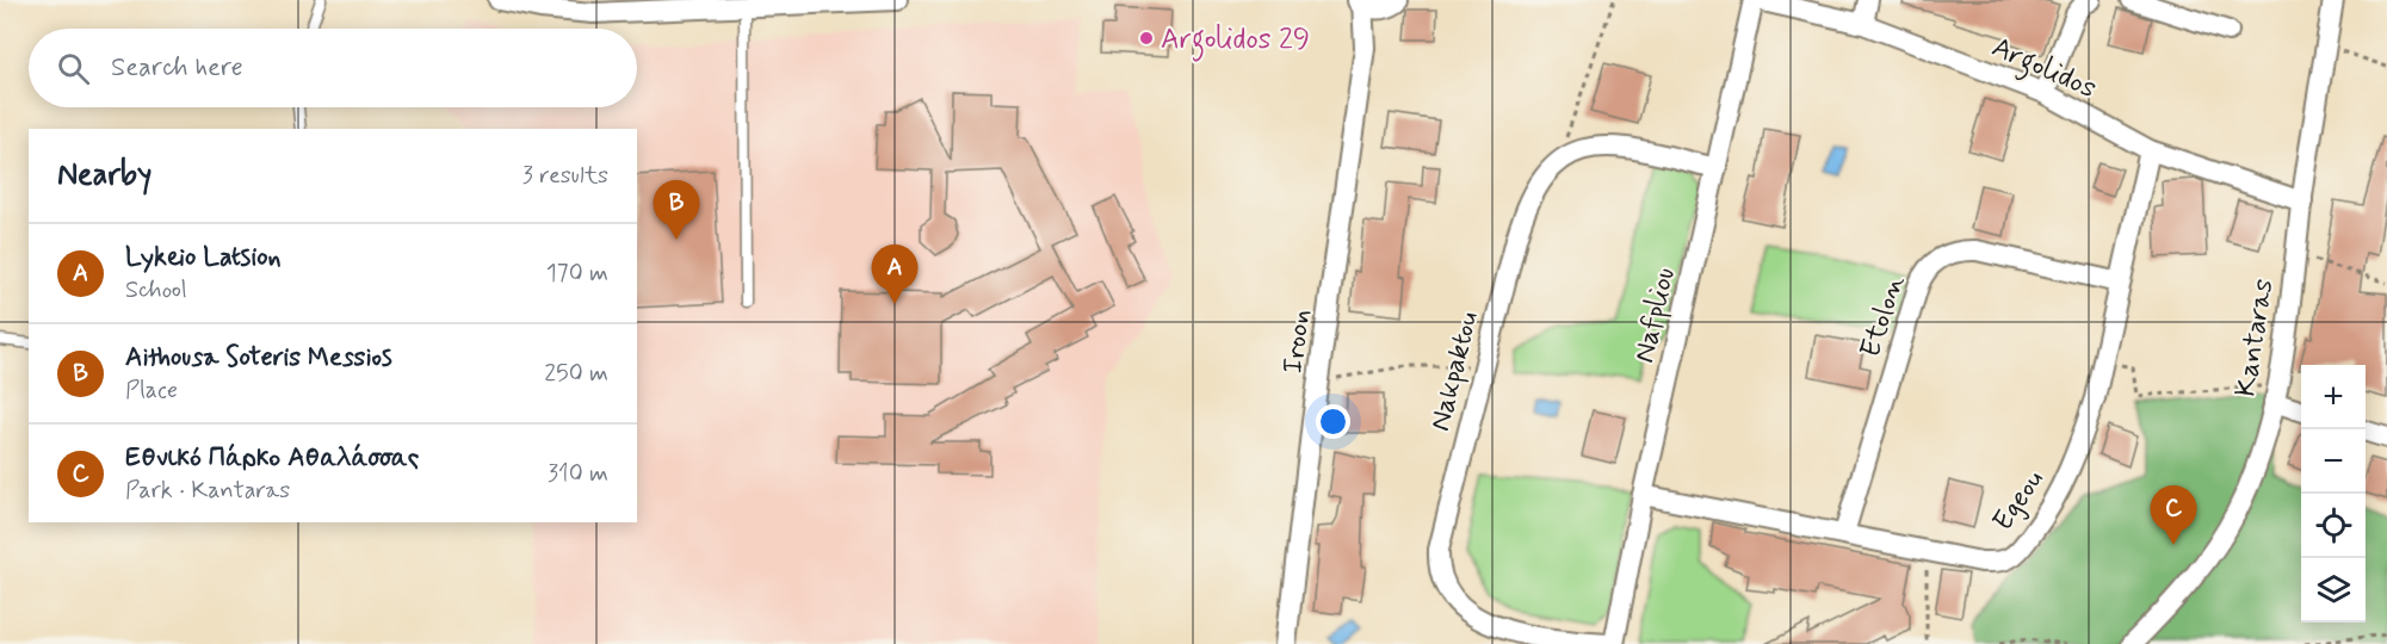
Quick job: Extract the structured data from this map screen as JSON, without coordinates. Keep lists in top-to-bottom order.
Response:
{
  "streets": {
    "street": [
      "Argolidos",
      "Nafpliou",
      "Etolon",
      "Kantaras",
      "Iroon",
      "Nakpaktou",
      "Egeou"
    ]
  },
  "crossings": [
    ["Argolidos", "Nafpliou"],
    ["Argolidos", "Kantaras"],
    ["Argolidos", "Egeou"],
    ["Nafpliou", "Nakpaktou"],
    ["Nafpliou", "Egeou"],
    ["Etolon", "Egeou"]
  ],
  "places": ["Argolidos 29"],
  "page": {
    "search": "Search here",
    "heading": ["Nearby", "3 results"],
    "pins": ["B", "A", "C"],
    "list": [
      {
        "mark": "A",
        "name": "Lykeio Latsion",
        "note": "School",
        "value": "170 m"
      },
      {
        "mark": "B",
        "name": "Aithousa Soteris Messios",
        "note": "Place",
        "value": "250 m"
      },
      {
        "mark": "C",
        "name": "Εθνικό Πάρκο Αθαλάσσας",
        "note": "Park · Kantaras",
        "value": "310 m"
      }
    ],
    "map_buttons": ["+", "−"]
  }
}
